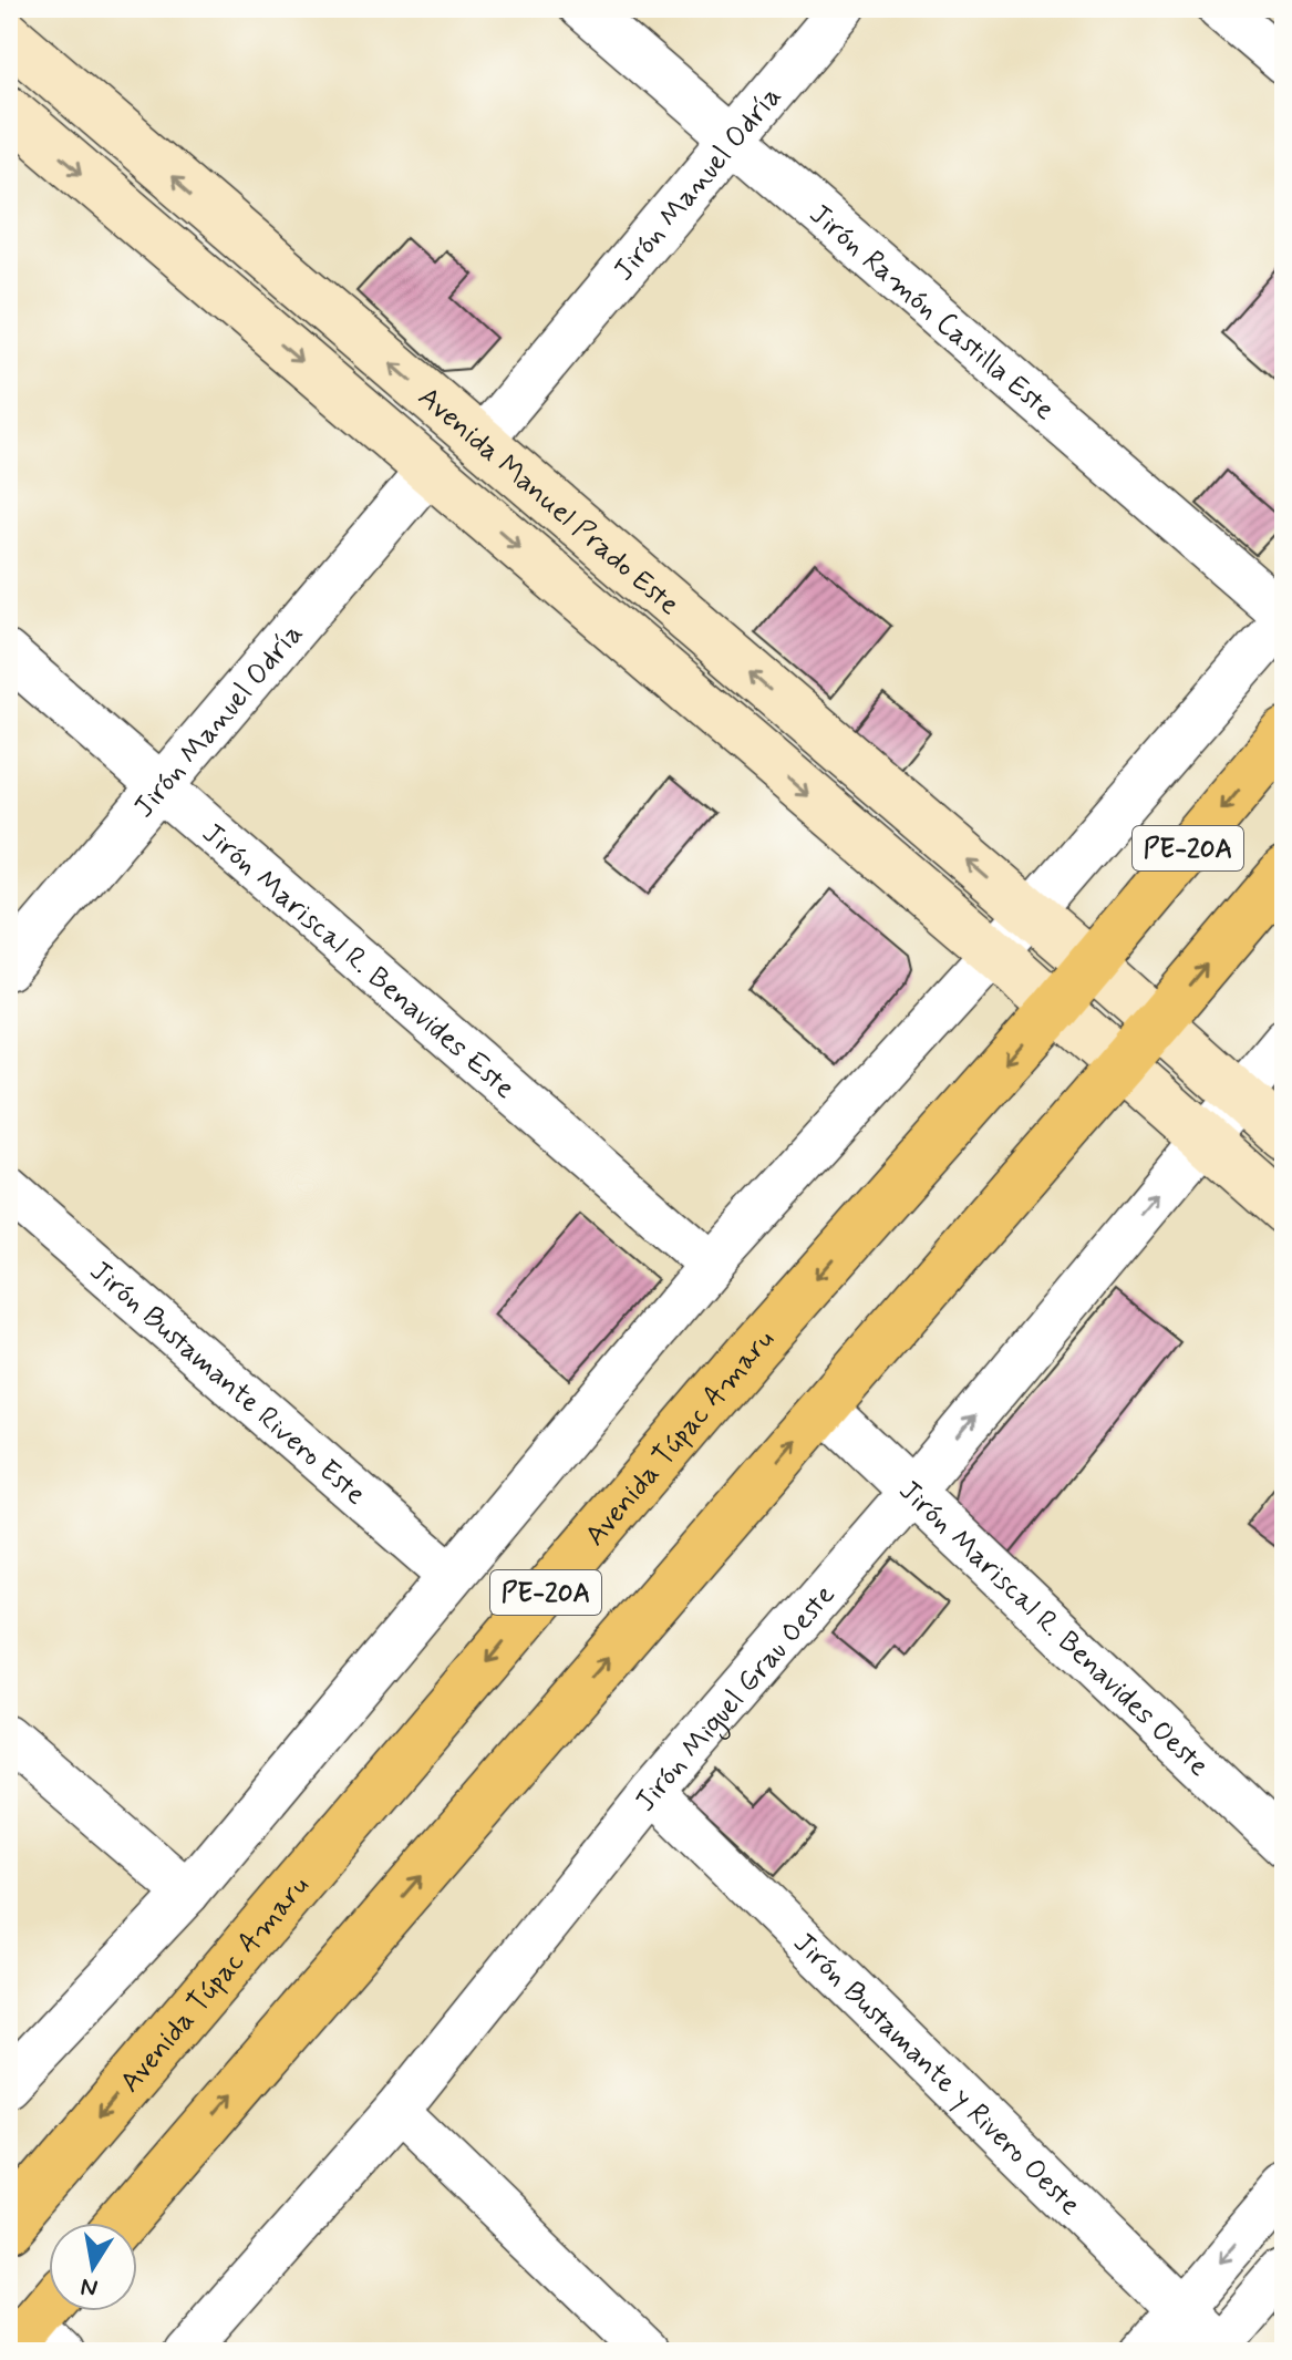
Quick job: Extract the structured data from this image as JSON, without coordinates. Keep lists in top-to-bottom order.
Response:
{
  "streets": {
    "highway": ["PE-20A", "Avenida Túpac Amaru"],
    "street": [
      "Jirón Manuel Odría",
      "Jirón Ramón Castilla Este",
      "Avenida Manuel Prado Este",
      "Jirón Mariscal R. Benavides Este",
      "Jirón Bustamante Rivero Este",
      "Jirón Mariscal R. Benavides Oeste",
      "Jirón Miguel Grau Oeste",
      "Jirón Bustamante y Rivero Oeste"
    ]
  },
  "crossings": [
    ["Jirón Manuel Odría", "Jirón Ramón Castilla Este"],
    ["Jirón Manuel Odría", "Avenida Manuel Prado Este"],
    ["Jirón Manuel Odría", "Jirón Mariscal R. Benavides Este"],
    ["Avenida Manuel Prado Este", "PE-20A"],
    ["Avenida Manuel Prado Este", "Avenida Túpac Amaru"],
    ["Avenida Manuel Prado Este", "Jirón Miguel Grau Oeste"],
    ["PE-20A", "Jirón Mariscal R. Benavides Oeste"],
    ["Jirón Mariscal R. Benavides Oeste", "Jirón Miguel Grau Oeste"],
    ["Jirón Miguel Grau Oeste", "Jirón Bustamante y Rivero Oeste"]
  ],
  "north": "bottom"
}
